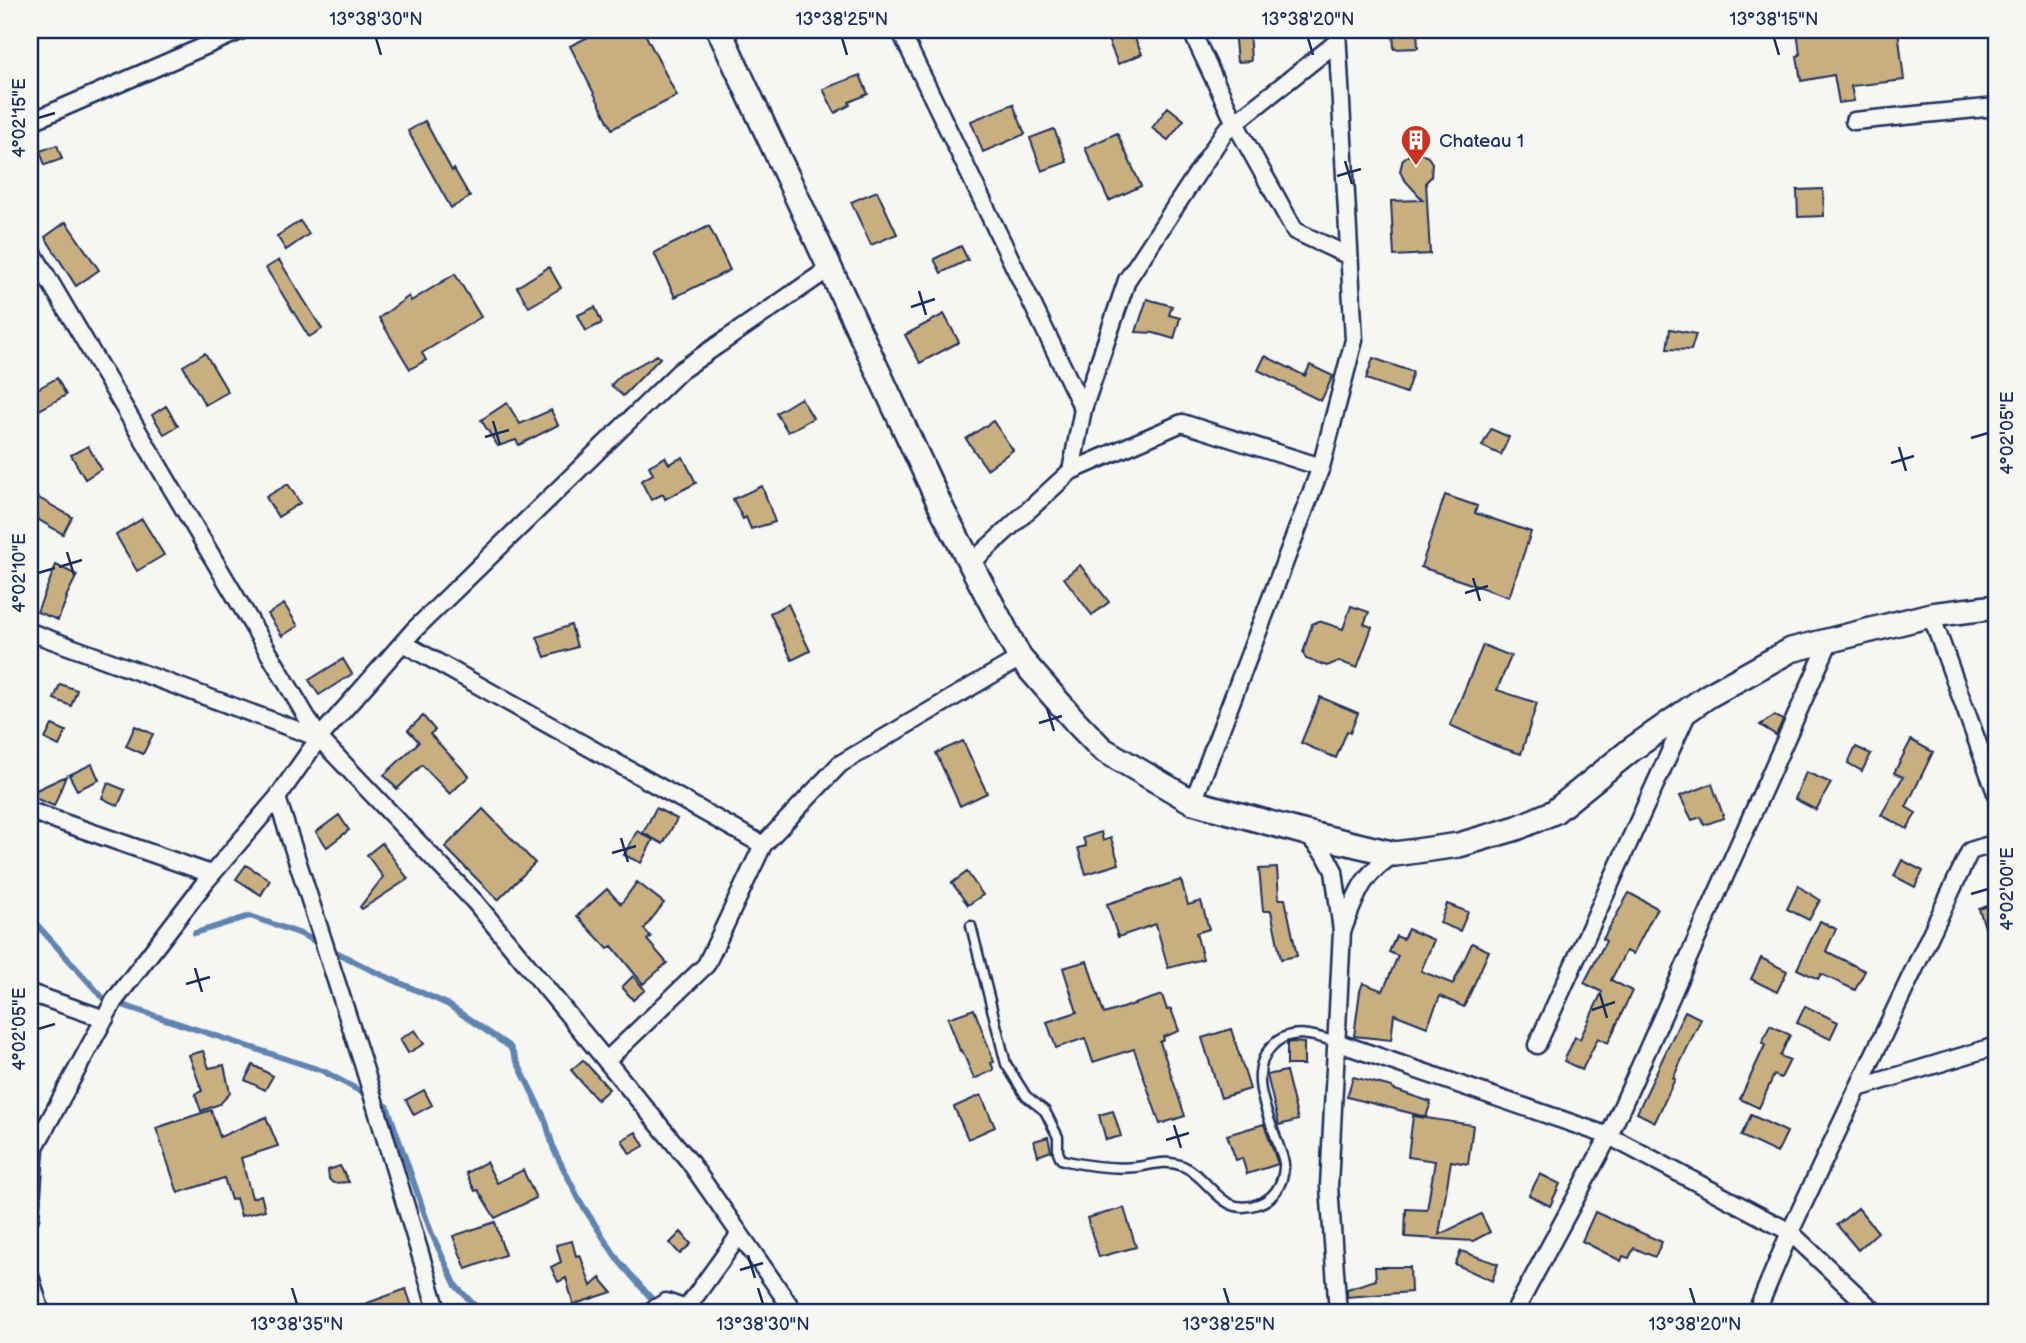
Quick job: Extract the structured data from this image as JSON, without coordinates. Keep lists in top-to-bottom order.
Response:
{
  "places": {
    "building": ["Chateau 1"]
  },
  "coordinates": [
    "13°38'30\"N",
    "13°38'25\"N",
    "13°38'20\"N",
    "13°38'15\"N",
    "4°02'15\"E",
    "4°02'05\"E",
    "4°02'10\"E",
    "4°02'00\"E",
    "13°38'35\"N"
  ]
}
